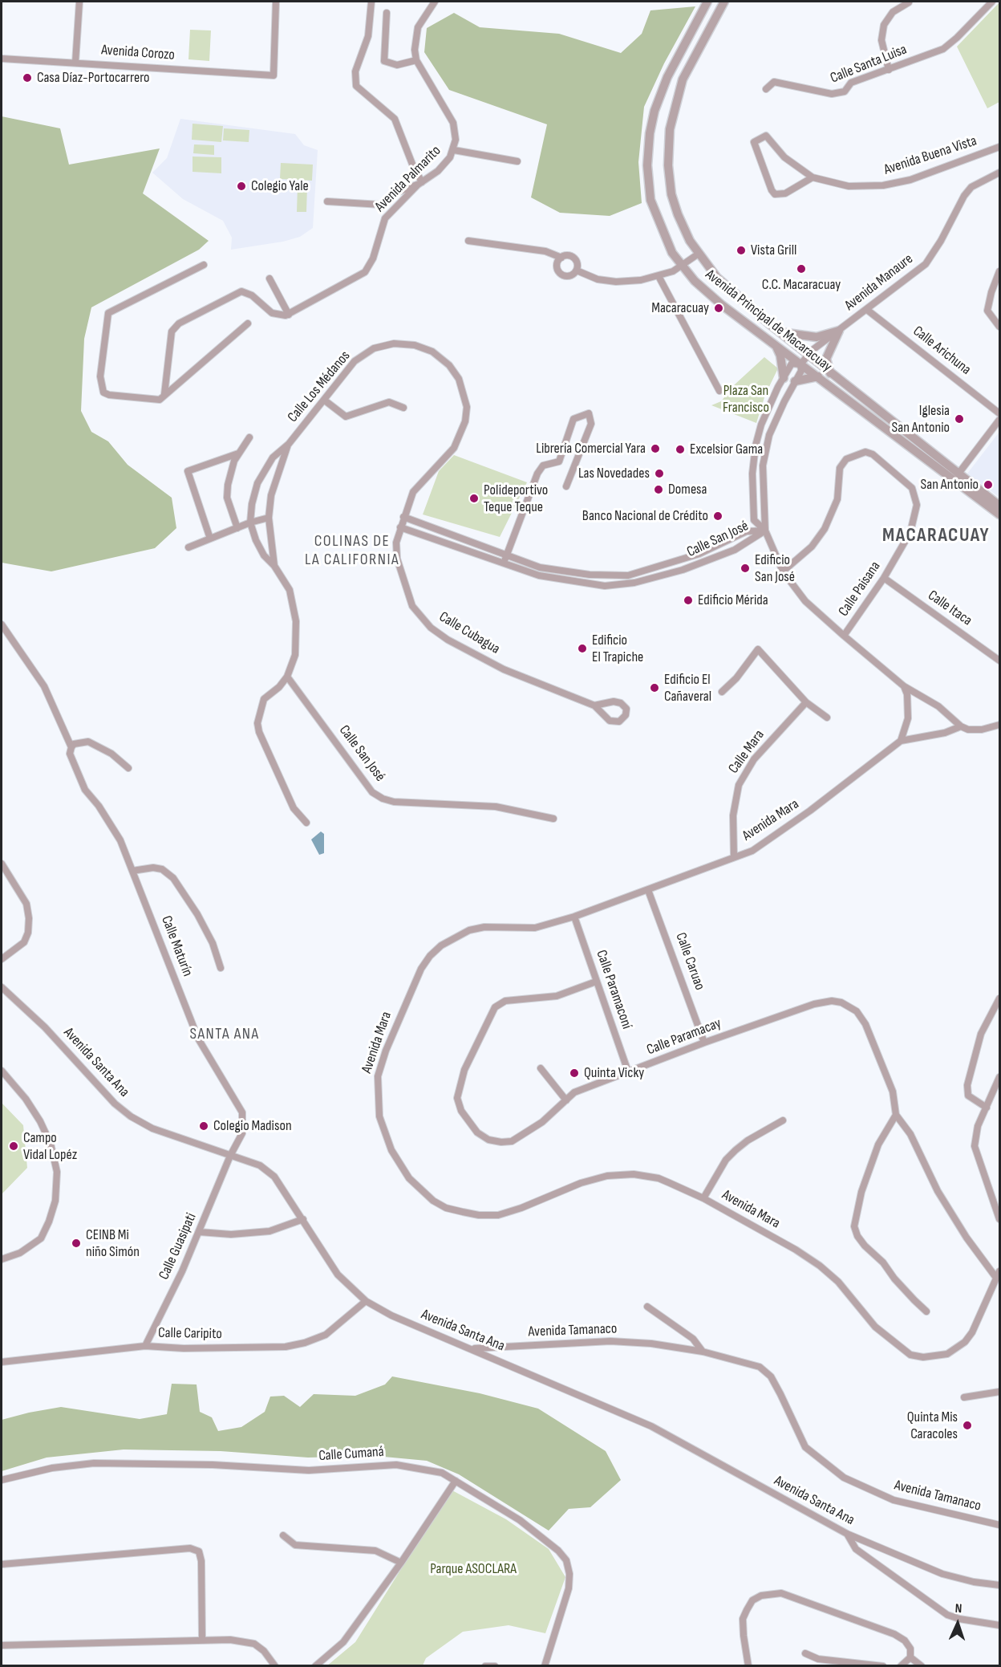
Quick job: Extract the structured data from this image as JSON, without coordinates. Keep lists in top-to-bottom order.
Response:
{
  "streets": {
    "street": [
      "Avenida Corozo",
      "Calle Santa Luisa",
      "Avenida Buena Vista",
      "Avenida Palmarito",
      "Avenida Manaure",
      "Avenida Principal de Macaracuay",
      "Calle Arichuna",
      "Calle Los Médanos",
      "Calle San José",
      "Calle Paisana",
      "Calle Itaca",
      "Calle Cubagua",
      "Calle Mara",
      "Avenida Mara",
      "Calle Maturín",
      "Calle Caruao",
      "Calle Paramaconí",
      "Calle Paramacay",
      "Avenida Santa Ana",
      "Calle Guasipati",
      "Avenida Tamanaco",
      "Calle Caripito",
      "Calle Cumaná"
    ]
  },
  "crossings": [
    ["Avenida Manaure", "Avenida Principal de Macaracuay"],
    ["Avenida Manaure", "Calle Arichuna"],
    ["Calle Los Médanos", "Calle San José"],
    ["Calle Los Médanos", "Calle Cubagua"],
    ["Calle San José", "Calle Cubagua"],
    ["Calle Paisana", "Calle Itaca"],
    ["Calle Mara", "Avenida Mara"],
    ["Avenida Mara", "Calle Caruao"],
    ["Avenida Mara", "Calle Paramaconí"],
    ["Avenida Mara", "Calle Paramacay"],
    ["Calle Maturín", "Avenida Santa Ana"],
    ["Calle Maturín", "Calle Guasipati"],
    ["Calle Caruao", "Calle Paramacay"],
    ["Calle Paramaconí", "Calle Paramacay"],
    ["Avenida Santa Ana", "Calle Guasipati"],
    ["Avenida Santa Ana", "Avenida Tamanaco"],
    ["Avenida Santa Ana", "Calle Caripito"],
    ["Calle Guasipati", "Calle Caripito"]
  ],
  "districts": ["MACARACUAY", "COLINAS DE LA CALIFORNIA", "SANTA ANA"],
  "parks": ["Plaza San Francisco", "Parque ASOCLARA"],
  "places": [
    "Casa Díaz-Portocarrero",
    "Colegio Yale",
    "Vista Grill",
    "C.C. Macaracuay",
    "Macaracuay",
    "Iglesia San Antonio",
    "Librería Comercial Yara",
    "Excelsior Gama",
    "Las Novedades",
    "San Antonio",
    "Domesa",
    "Polideportivo Teque Teque",
    "Banco Nacional de Crédito",
    "Edificio San José",
    "Edificio Mérida",
    "Edificio El Trapiche",
    "Edificio El Cañaveral",
    "Quinta Vicky",
    "Colegio Madison",
    "Campo Vidal Lopéz",
    "CEINB Mi niño Simón",
    "Quinta Mis Caracoles"
  ],
  "north": "top"
}
